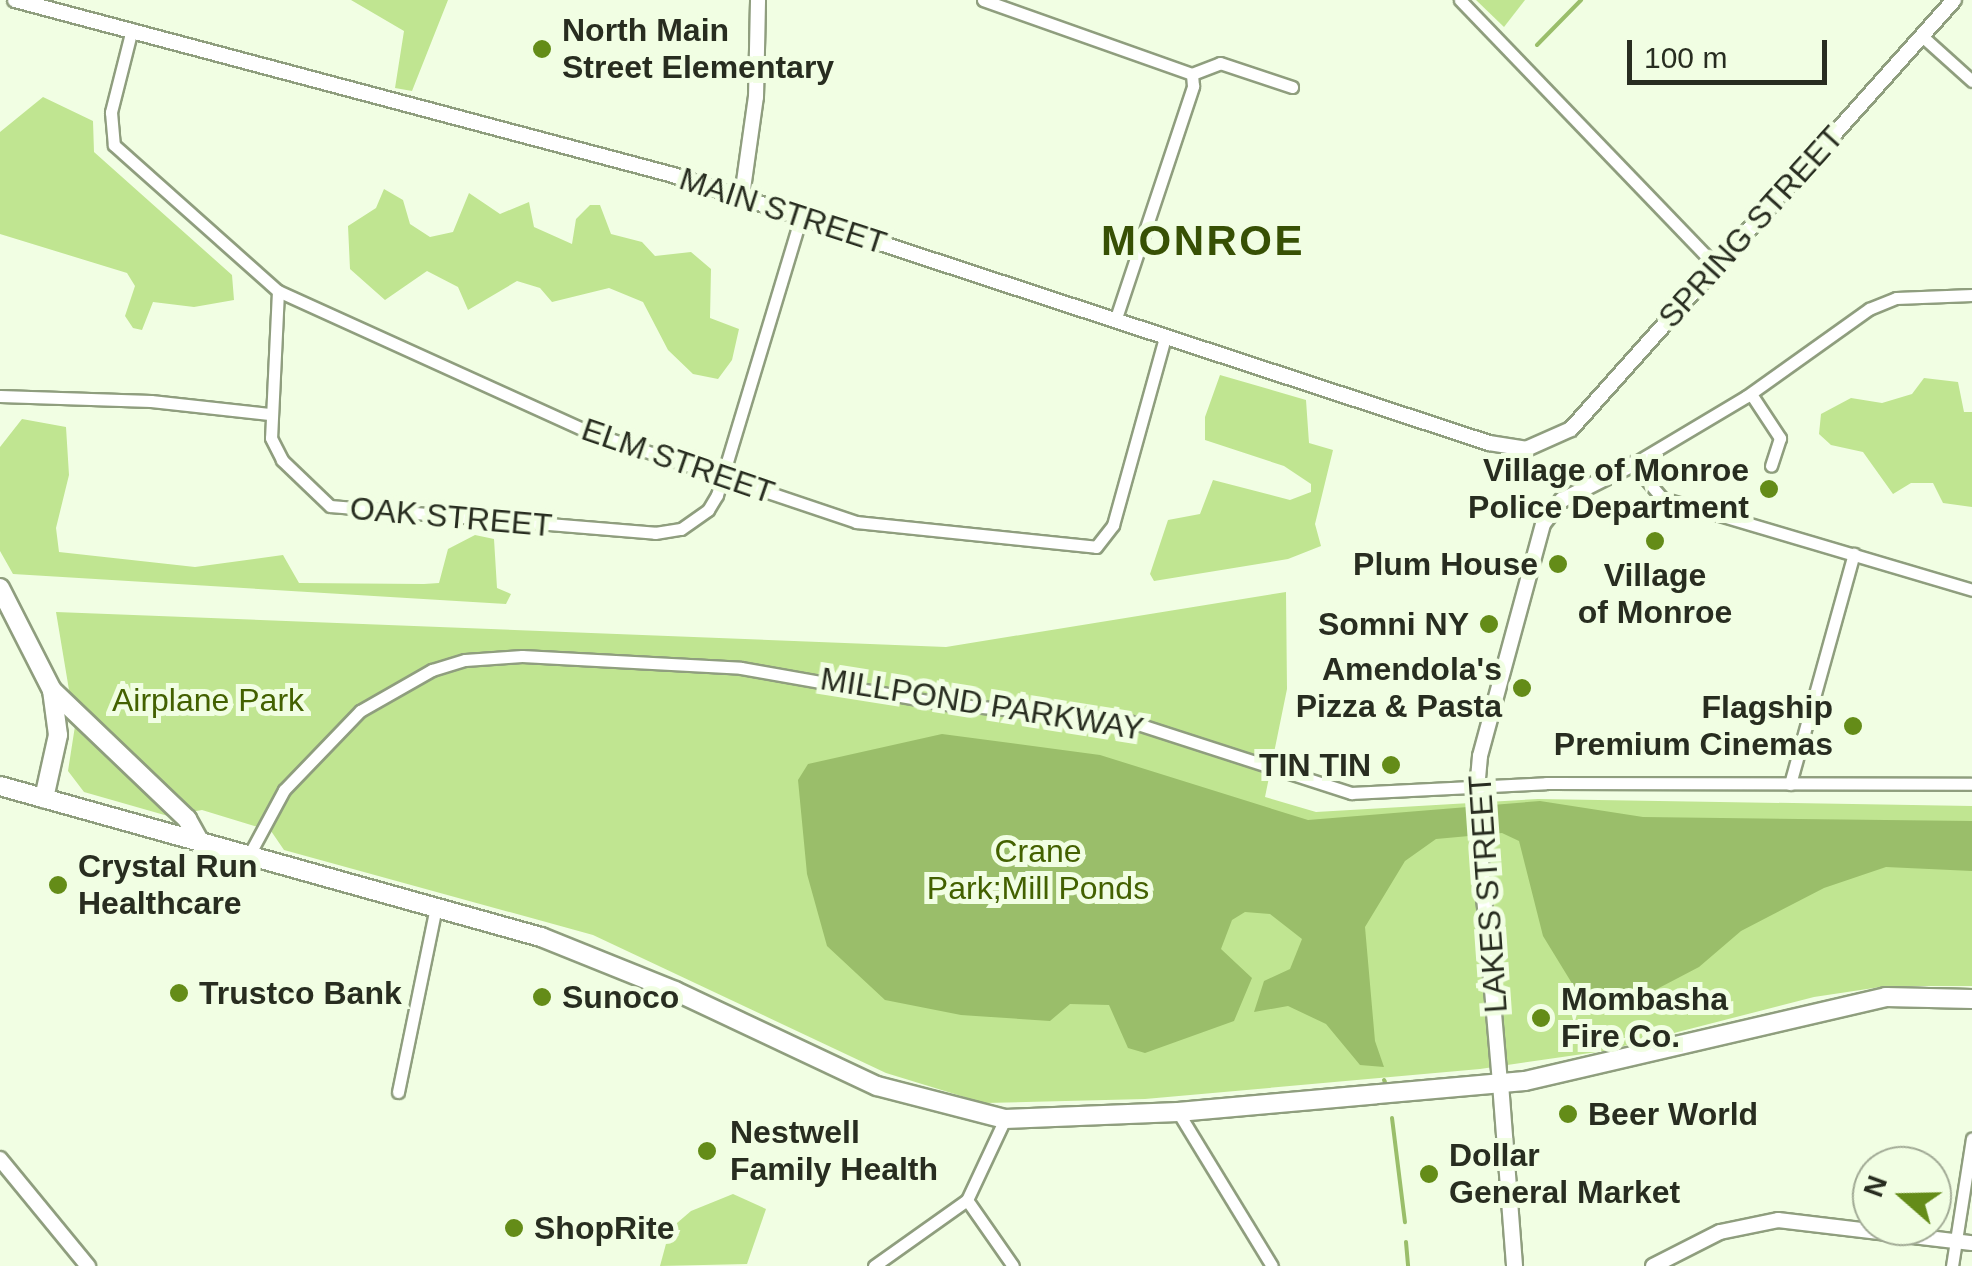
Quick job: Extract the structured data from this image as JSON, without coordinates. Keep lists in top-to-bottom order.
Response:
{
  "streets": {
    "street": [
      "MAIN STREET",
      "SPRING STREET",
      "ELM STREET",
      "OAK STREET",
      "MILLPOND PARKWAY",
      "LAKES STREET"
    ]
  },
  "crossings": [
    ["MAIN STREET", "SPRING STREET"],
    ["MAIN STREET", "ELM STREET"],
    ["MAIN STREET", "OAK STREET"],
    ["ELM STREET", "OAK STREET"],
    ["MILLPOND PARKWAY", "LAKES STREET"]
  ],
  "districts": ["MONROE"],
  "parks": ["Airplane Park", "Crane Park;Mill Ponds"],
  "places": [
    "North Main Street Elementary",
    "Village of Monroe Police Department",
    "Village of Monroe",
    "Plum House",
    "Somni NY",
    "Amendola's Pizza & Pasta",
    "Flagship Premium Cinemas",
    "TIN TIN",
    "Crystal Run Healthcare",
    "Trustco Bank",
    "Sunoco",
    "Mombasha Fire Co.",
    "Beer World",
    "Nestwell Family Health",
    "Dollar General Market",
    "ShopRite"
  ],
  "scale_bar": "100 m",
  "north": "left"
}
